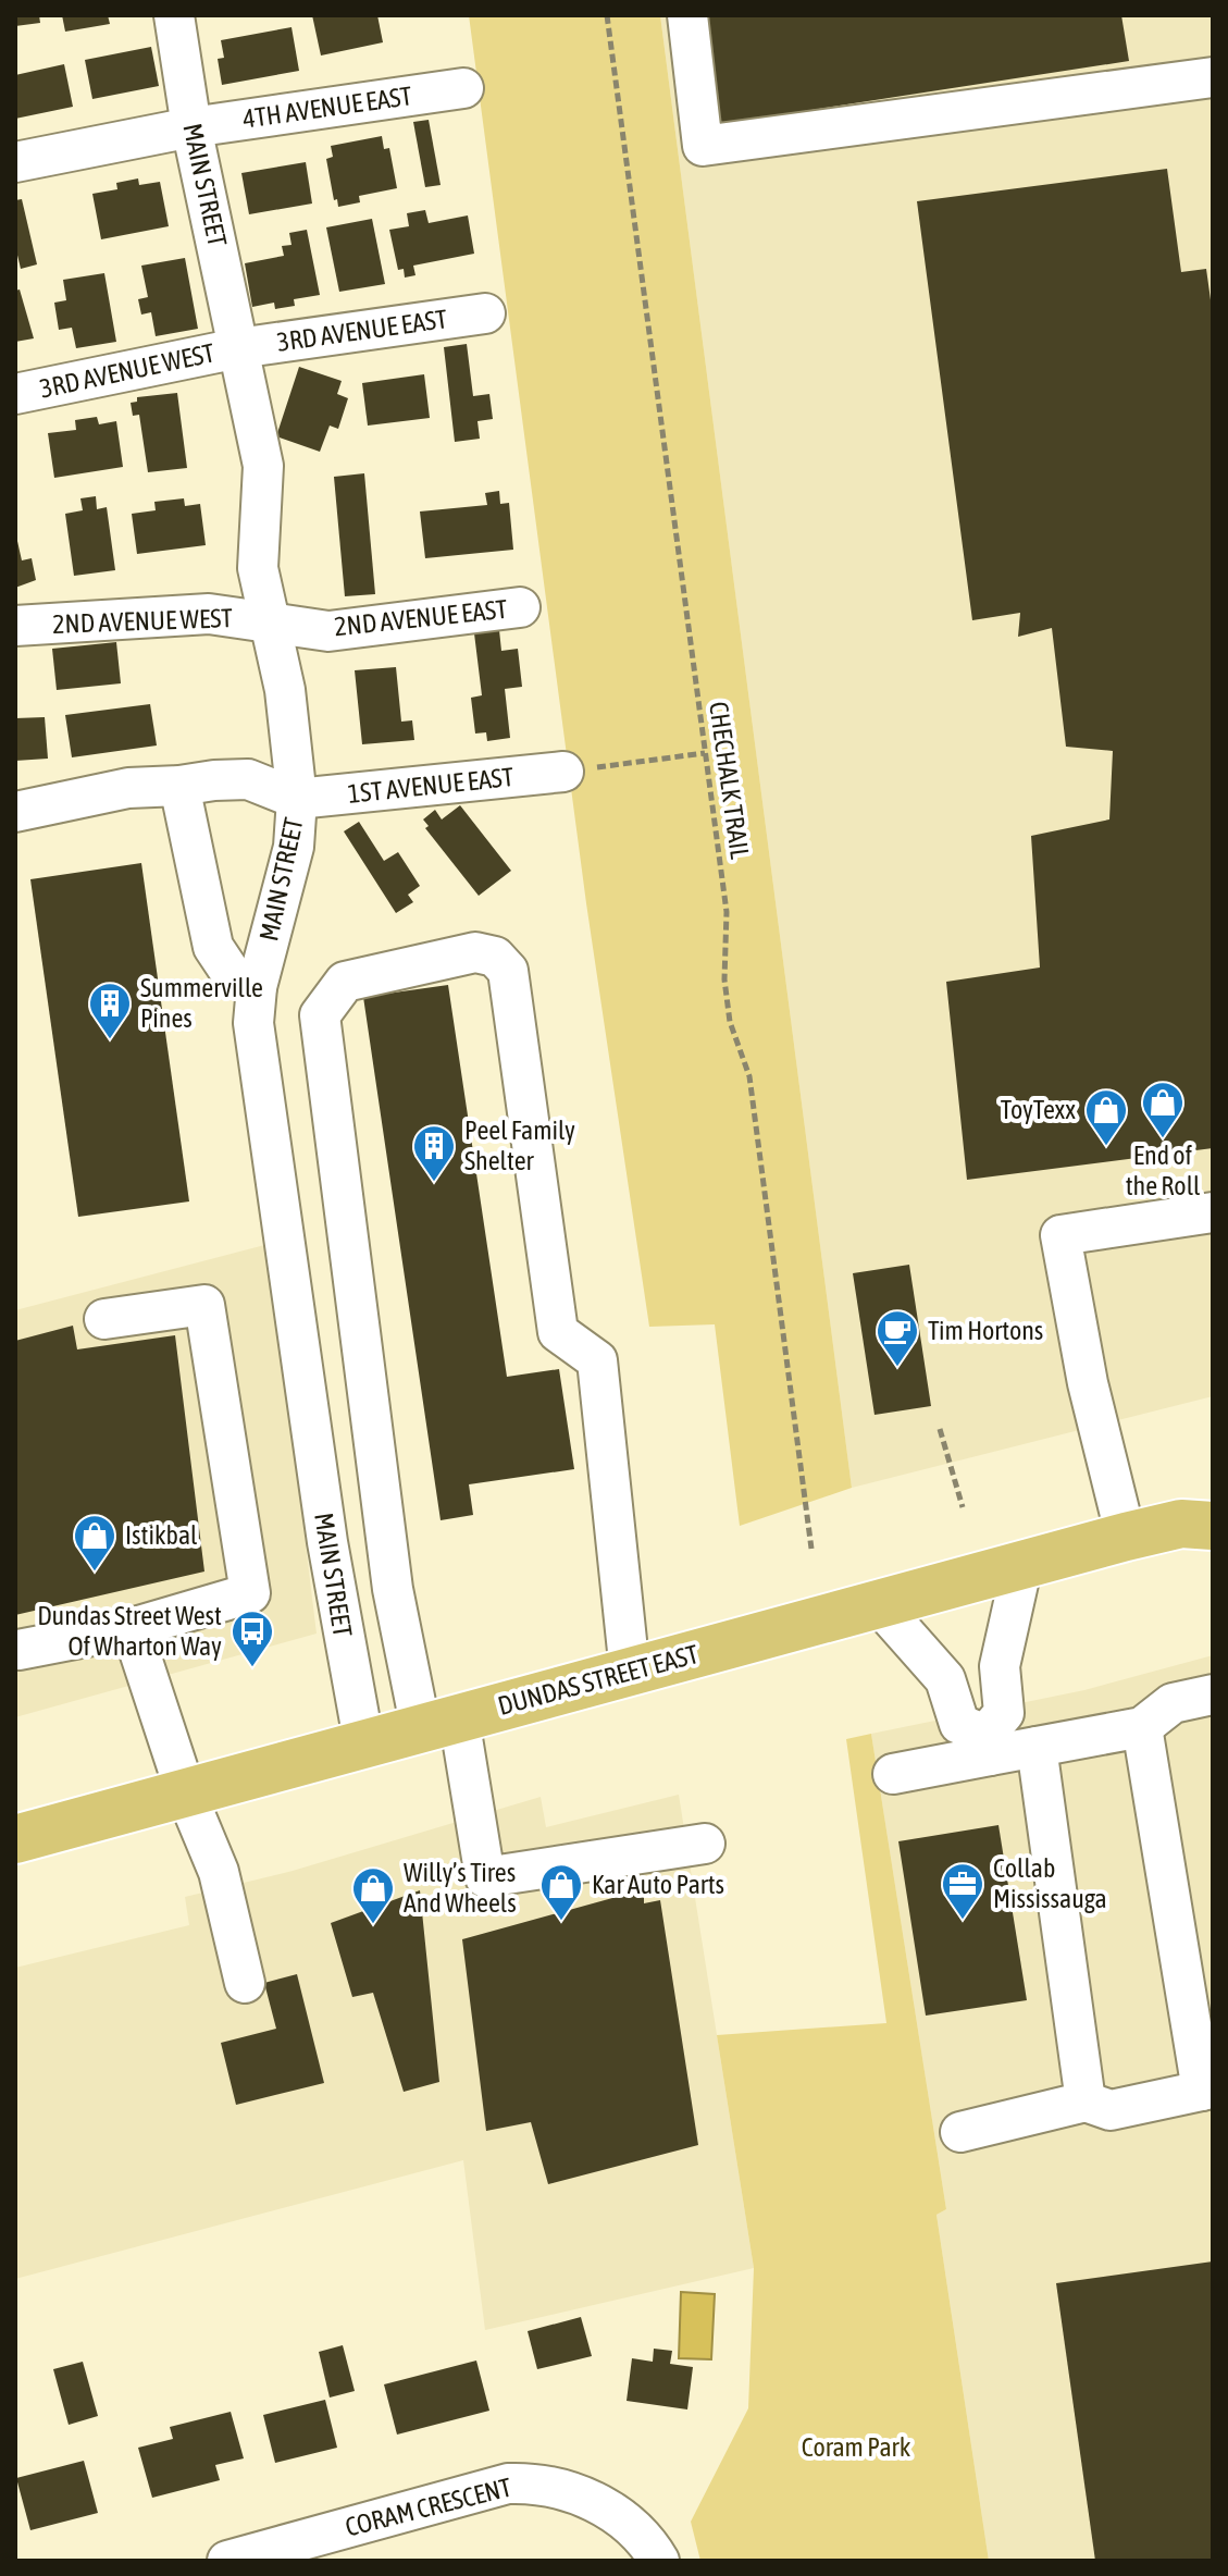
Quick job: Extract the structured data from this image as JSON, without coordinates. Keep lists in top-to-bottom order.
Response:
{
  "streets": {
    "main road": ["DUNDAS STREET EAST"],
    "street": [
      "4TH AVENUE EAST",
      "MAIN STREET",
      "3RD AVENUE EAST",
      "3RD AVENUE WEST",
      "2ND AVENUE EAST",
      "2ND AVENUE WEST",
      "1ST AVENUE EAST",
      "CORAM CRESCENT"
    ],
    "path": ["CHECHALK TRAIL"]
  },
  "crossings": [
    ["4TH AVENUE EAST", "MAIN STREET"],
    ["MAIN STREET", "3RD AVENUE EAST"],
    ["MAIN STREET", "3RD AVENUE WEST"],
    ["MAIN STREET", "2ND AVENUE EAST"],
    ["MAIN STREET", "2ND AVENUE WEST"],
    ["MAIN STREET", "1ST AVENUE EAST"],
    ["MAIN STREET", "DUNDAS STREET EAST"],
    ["3RD AVENUE EAST", "3RD AVENUE WEST"],
    ["2ND AVENUE EAST", "2ND AVENUE WEST"]
  ],
  "parks": ["Coram Park"],
  "places": {
    "building": ["Summerville Pines", "Peel Family Shelter"],
    "shop": [
      "End of the Roll",
      "ToyTexx",
      "Istikbal",
      "Kar Auto Parts",
      "Willy’s Tires And Wheels"
    ],
    "cafe": ["Tim Hortons"],
    "bus stop": ["Dundas Street West Of Wharton Way"],
    "office": ["Collab Mississauga"]
  }
}
